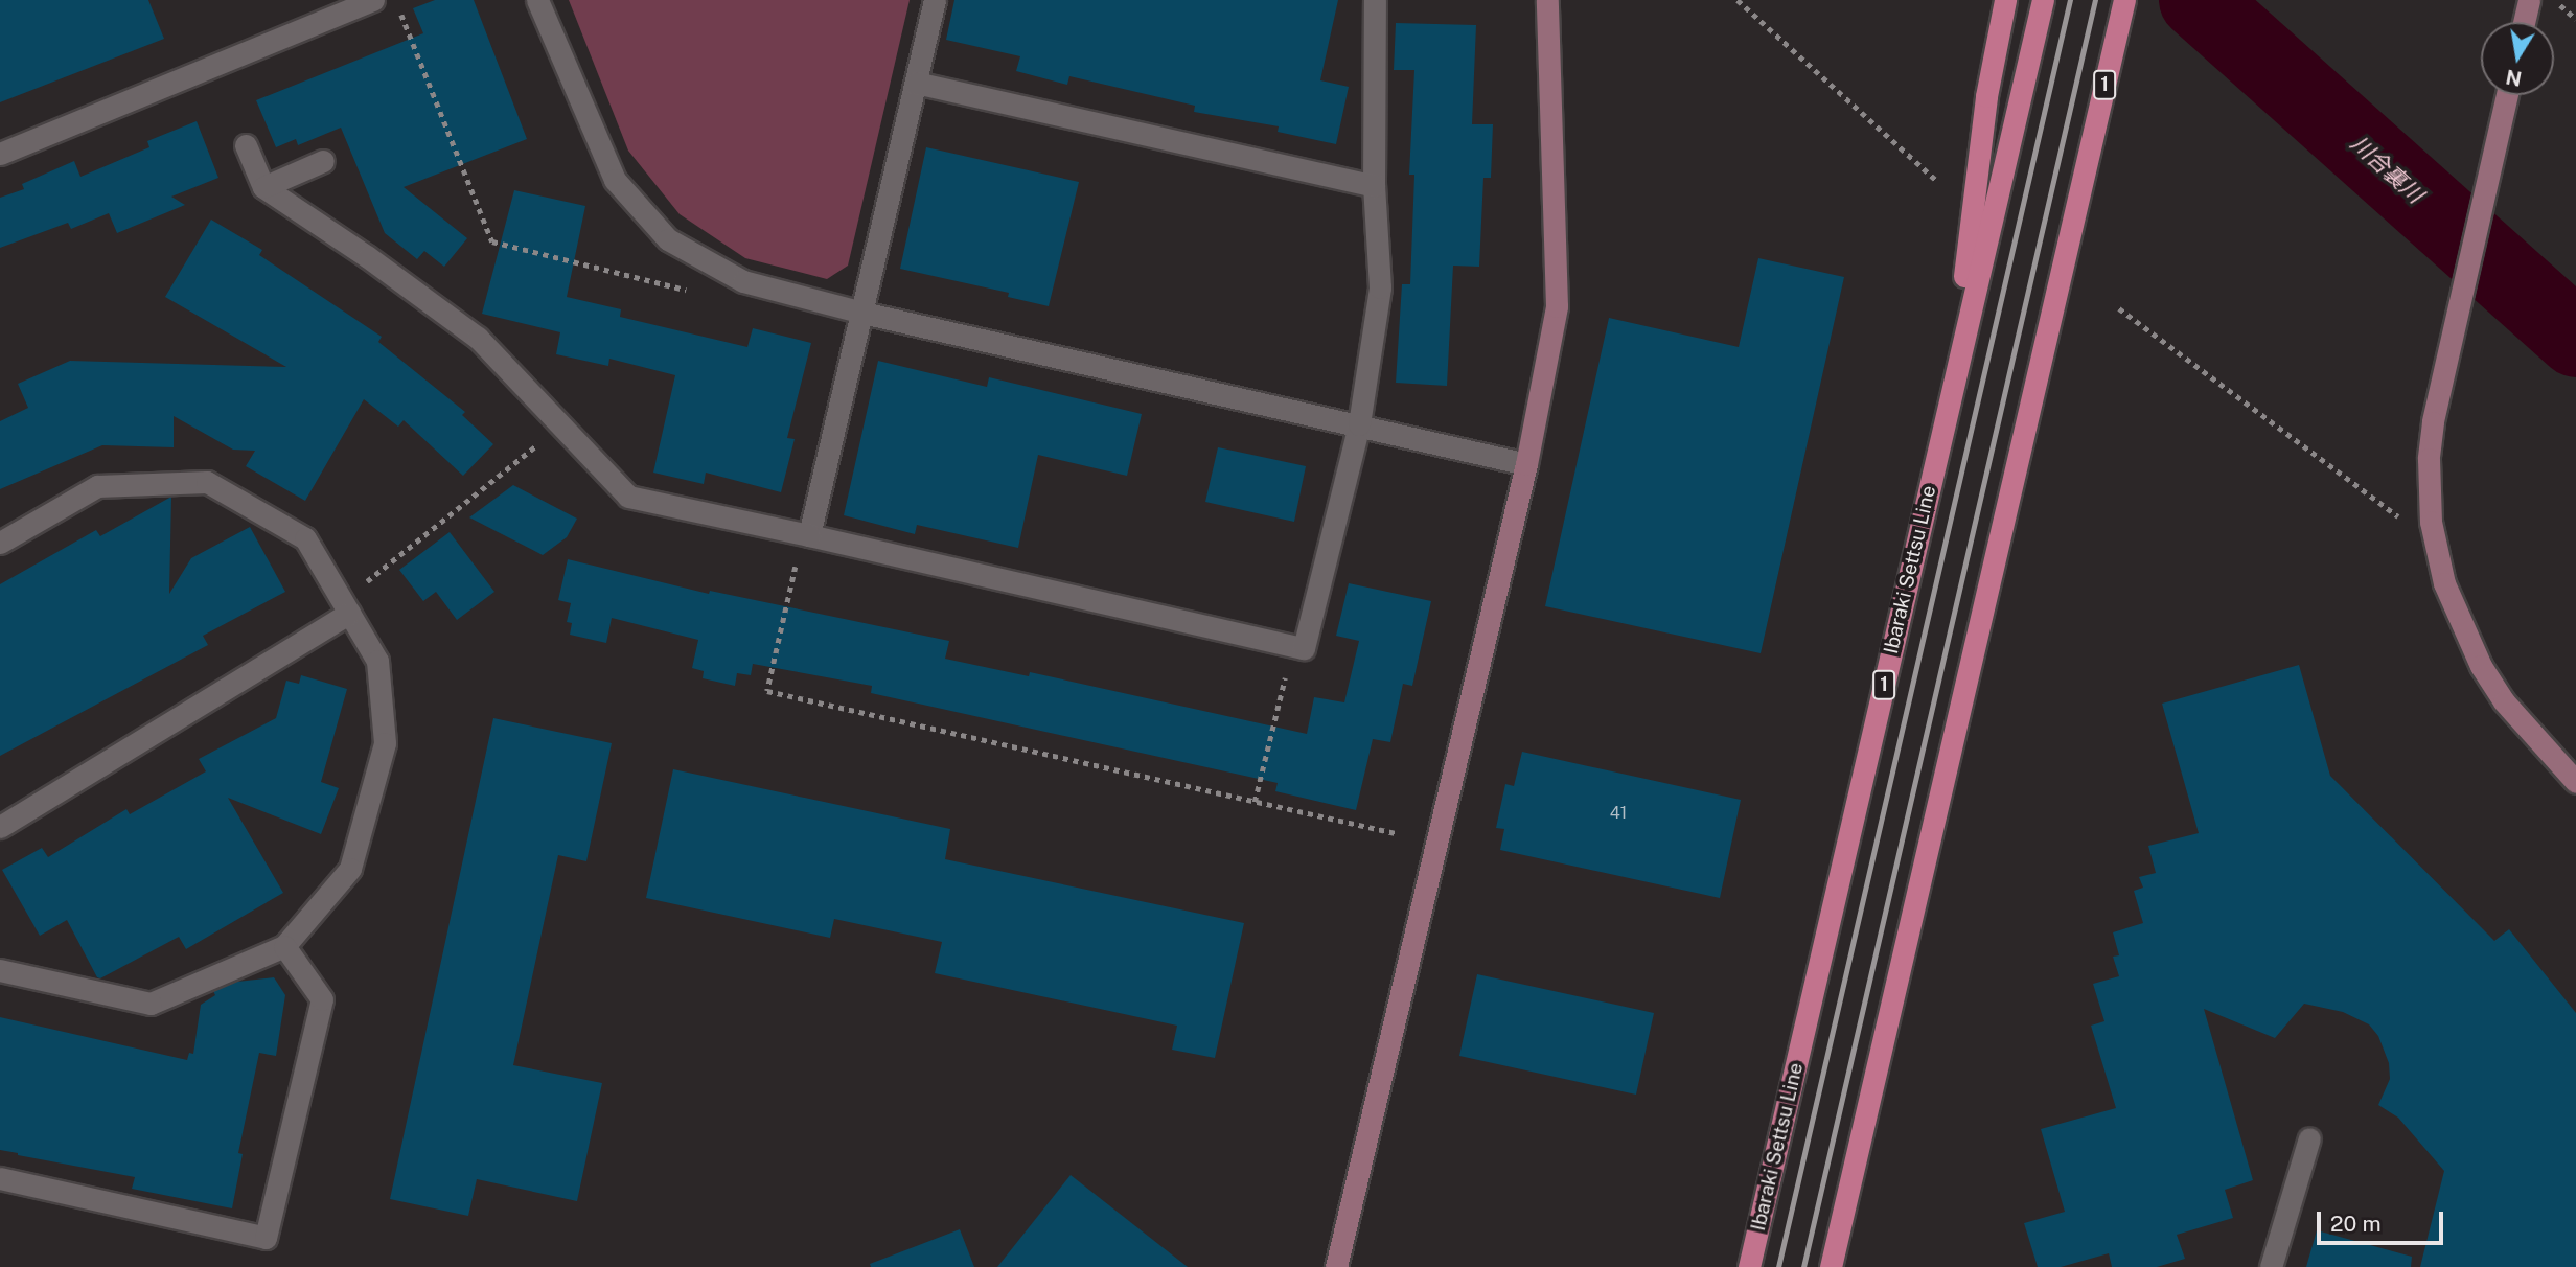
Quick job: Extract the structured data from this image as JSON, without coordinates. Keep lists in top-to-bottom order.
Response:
{
  "streets": {
    "main road": ["1", "Ibaraki Settsu Line"]
  },
  "water": ["川合裏川"],
  "house_numbers": ["41"],
  "scale_bar": "20 m",
  "north": "bottom"
}
